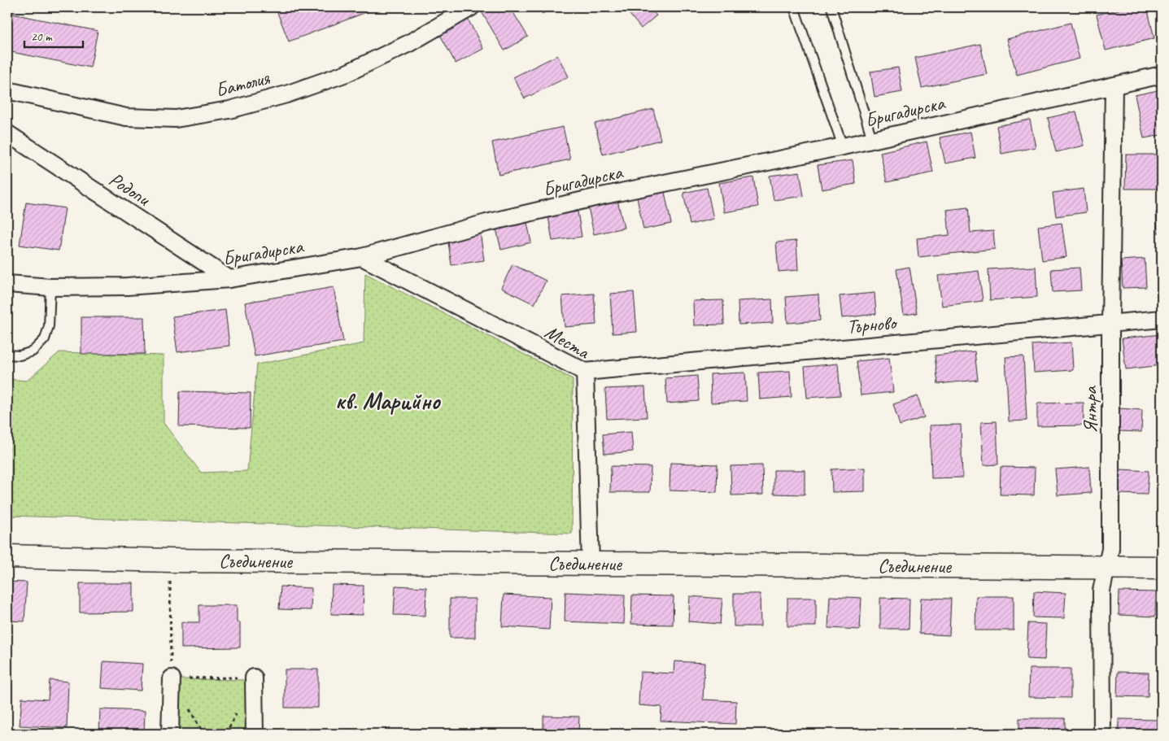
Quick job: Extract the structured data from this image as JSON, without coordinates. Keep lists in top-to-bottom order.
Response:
{
  "streets": {
    "street": [
      "Батолия",
      "Бригадирска",
      "Родопи",
      "Търново",
      "Места",
      "Янтра",
      "Съединение"
    ]
  },
  "crossings": [
    ["Бригадирска", "Родопи"],
    ["Бригадирска", "Места"],
    ["Бригадирска", "Янтра"],
    ["Търново", "Места"],
    ["Търново", "Янтра"],
    ["Места", "Съединение"],
    ["Янтра", "Съединение"]
  ],
  "districts": ["кв. Марийно"],
  "scale_bar": "20 m"
}
